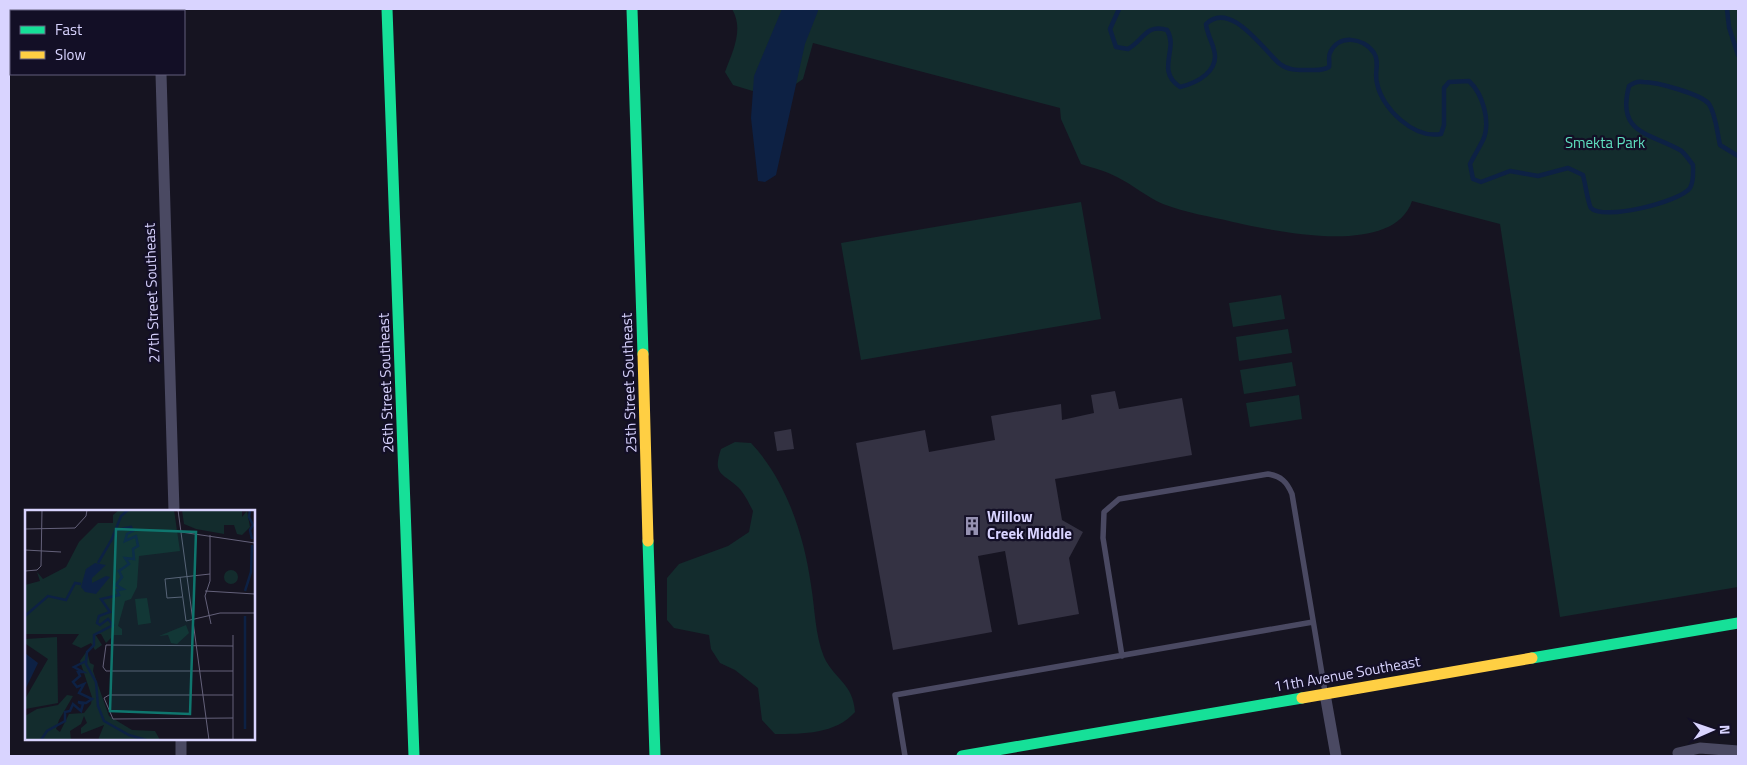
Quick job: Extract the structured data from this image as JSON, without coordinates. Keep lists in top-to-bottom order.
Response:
{
  "streets": {
    "street": [
      "27th Street Southeast",
      "26th Street Southeast",
      "25th Street Southeast",
      "11th Avenue Southeast"
    ]
  },
  "parks": ["Smekta Park"],
  "places": {
    "building": ["Willow Creek Middle"]
  },
  "legend": ["Fast", "Slow"],
  "north": "right"
}
